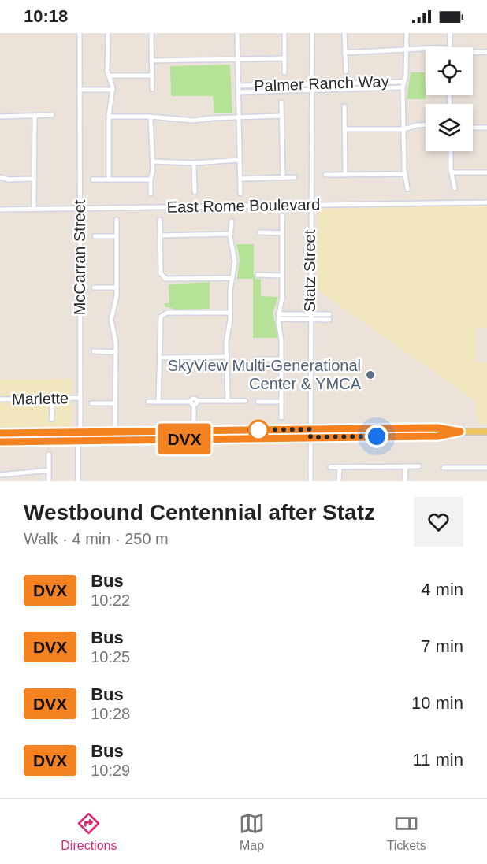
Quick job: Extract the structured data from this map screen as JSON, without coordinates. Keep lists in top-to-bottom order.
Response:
{
  "streets": {
    "street": [
      "Palmer Ranch Way",
      "East Rome Boulevard",
      "McCarran Street",
      "Statz Street",
      "Marlette"
    ]
  },
  "crossings": [
    ["Palmer Ranch Way", "Statz Street"],
    ["East Rome Boulevard", "McCarran Street"],
    ["East Rome Boulevard", "Statz Street"],
    ["McCarran Street", "Marlette"]
  ],
  "places": ["SkyView Multi-Generational Center & YMCA"],
  "lines": ["bus line DVX"],
  "page": {
    "status": "10:18",
    "on_map": "DVX",
    "heading": ["Westbound Centennial after Statz", "Walk · 4 min · 250 m"],
    "list": [
      {
        "mark": "DVX",
        "name": "Bus",
        "note": "10:22",
        "value": "4 min"
      },
      {
        "mark": "DVX",
        "name": "Bus",
        "note": "10:25",
        "value": "7 min"
      },
      {
        "mark": "DVX",
        "name": "Bus",
        "note": "10:28",
        "value": "10 min"
      },
      {
        "mark": "DVX",
        "name": "Bus",
        "note": "10:29",
        "value": "11 min"
      }
    ],
    "tabs": ["Directions", "Map", "Tickets"]
  }
}
